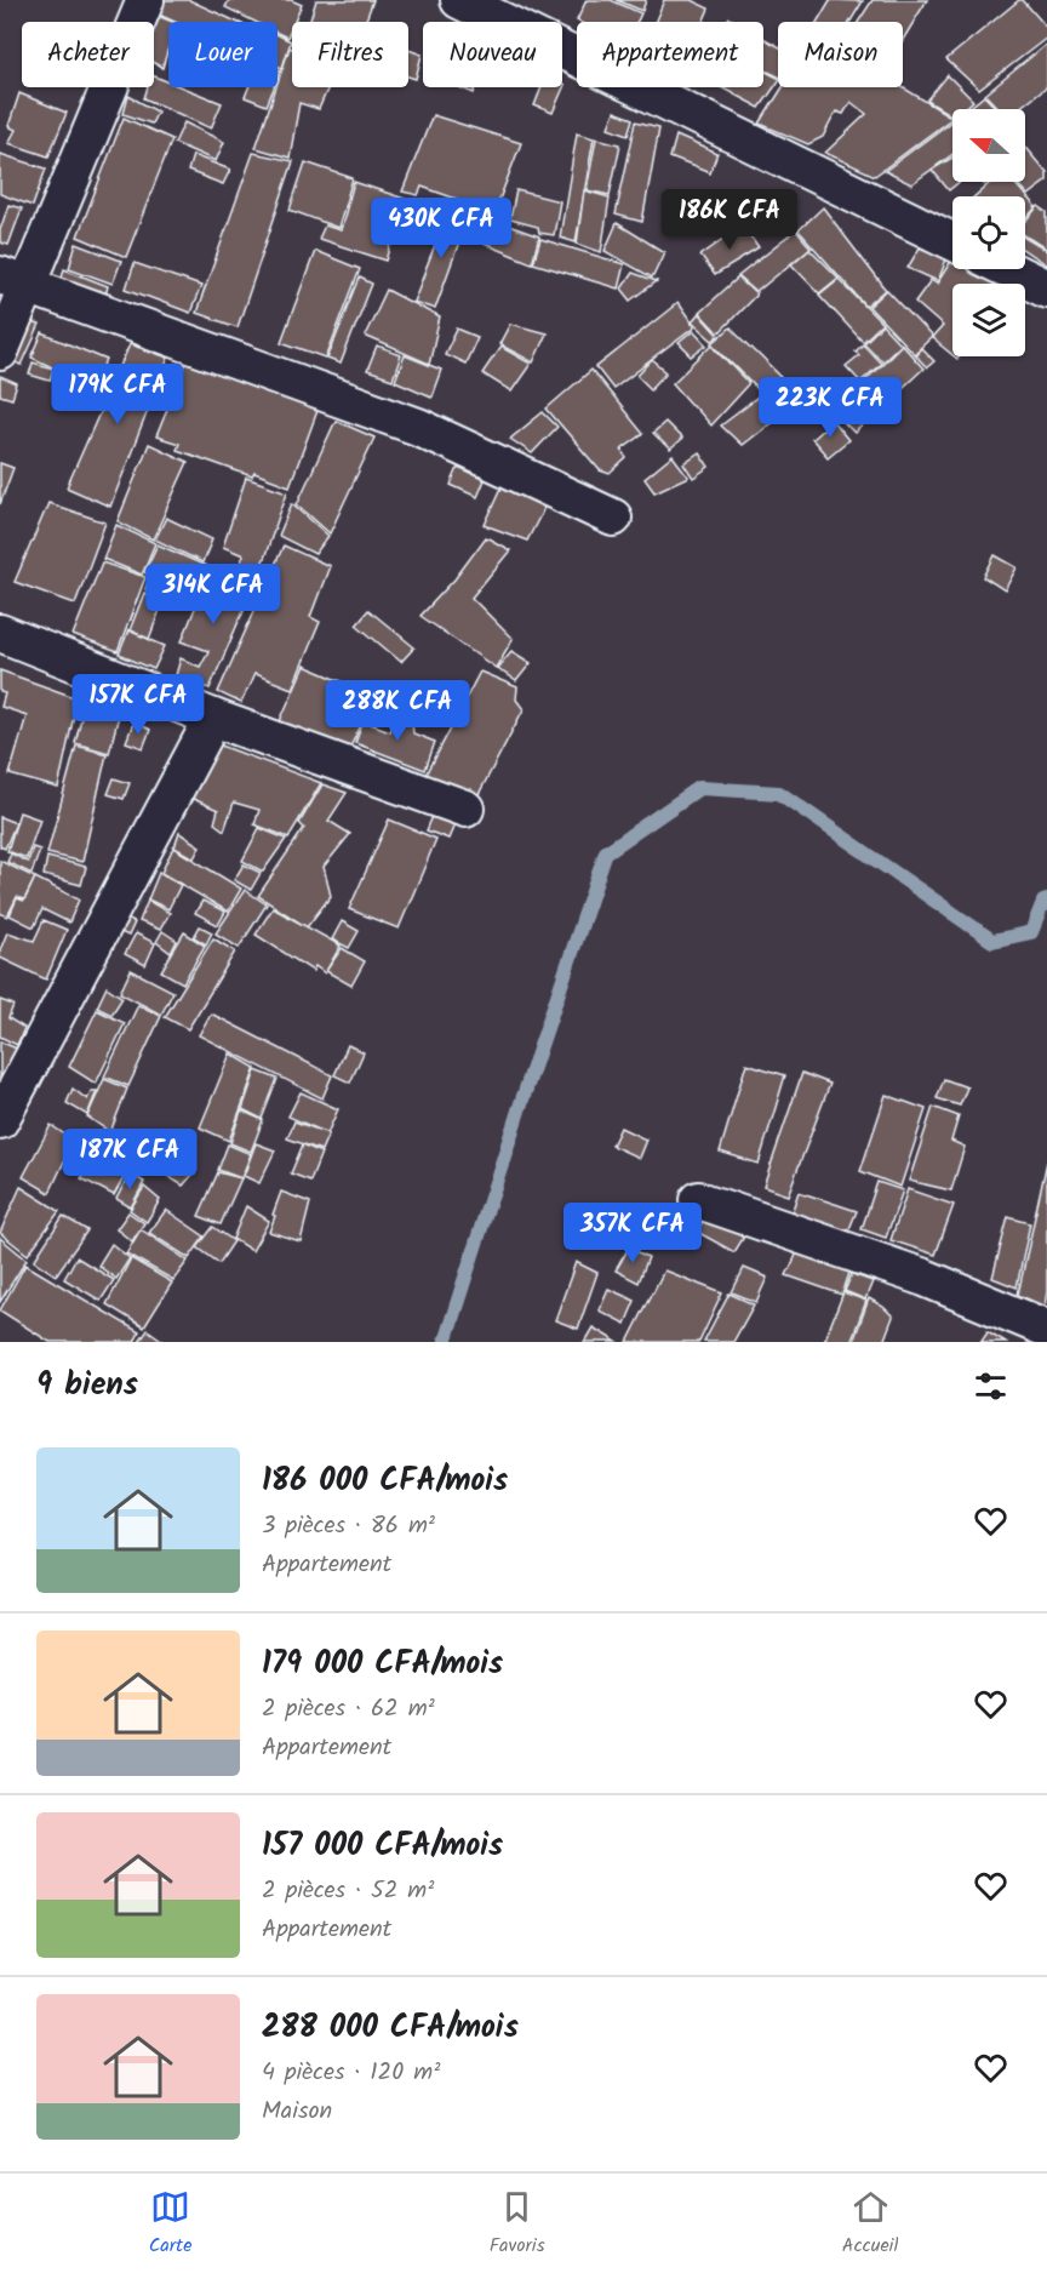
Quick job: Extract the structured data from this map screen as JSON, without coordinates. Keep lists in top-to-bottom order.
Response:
{
  "north": "left",
  "page": {
    "chip": [
      "Acheter",
      "Louer",
      "Filtres",
      "Nouveau",
      "Appartement",
      "Maison"
    ],
    "price": [
      "186K CFA",
      "430K CFA",
      "179K CFA",
      "223K CFA",
      "314K CFA",
      "157K CFA",
      "288K CFA",
      "187K CFA",
      "357K CFA"
    ],
    "heading": "9 biens",
    "list": [
      {
        "name": "186 000 CFA/mois",
        "note": "3 pièces · 86 m² · Appartement"
      },
      {
        "name": "179 000 CFA/mois",
        "note": "2 pièces · 62 m² · Appartement"
      },
      {
        "name": "157 000 CFA/mois",
        "note": "2 pièces · 52 m² · Appartement"
      },
      {
        "name": "288 000 CFA/mois",
        "note": "4 pièces · 120 m² · Maison"
      }
    ],
    "tabs": ["Carte", "Favoris", "Accueil"]
  }
}
